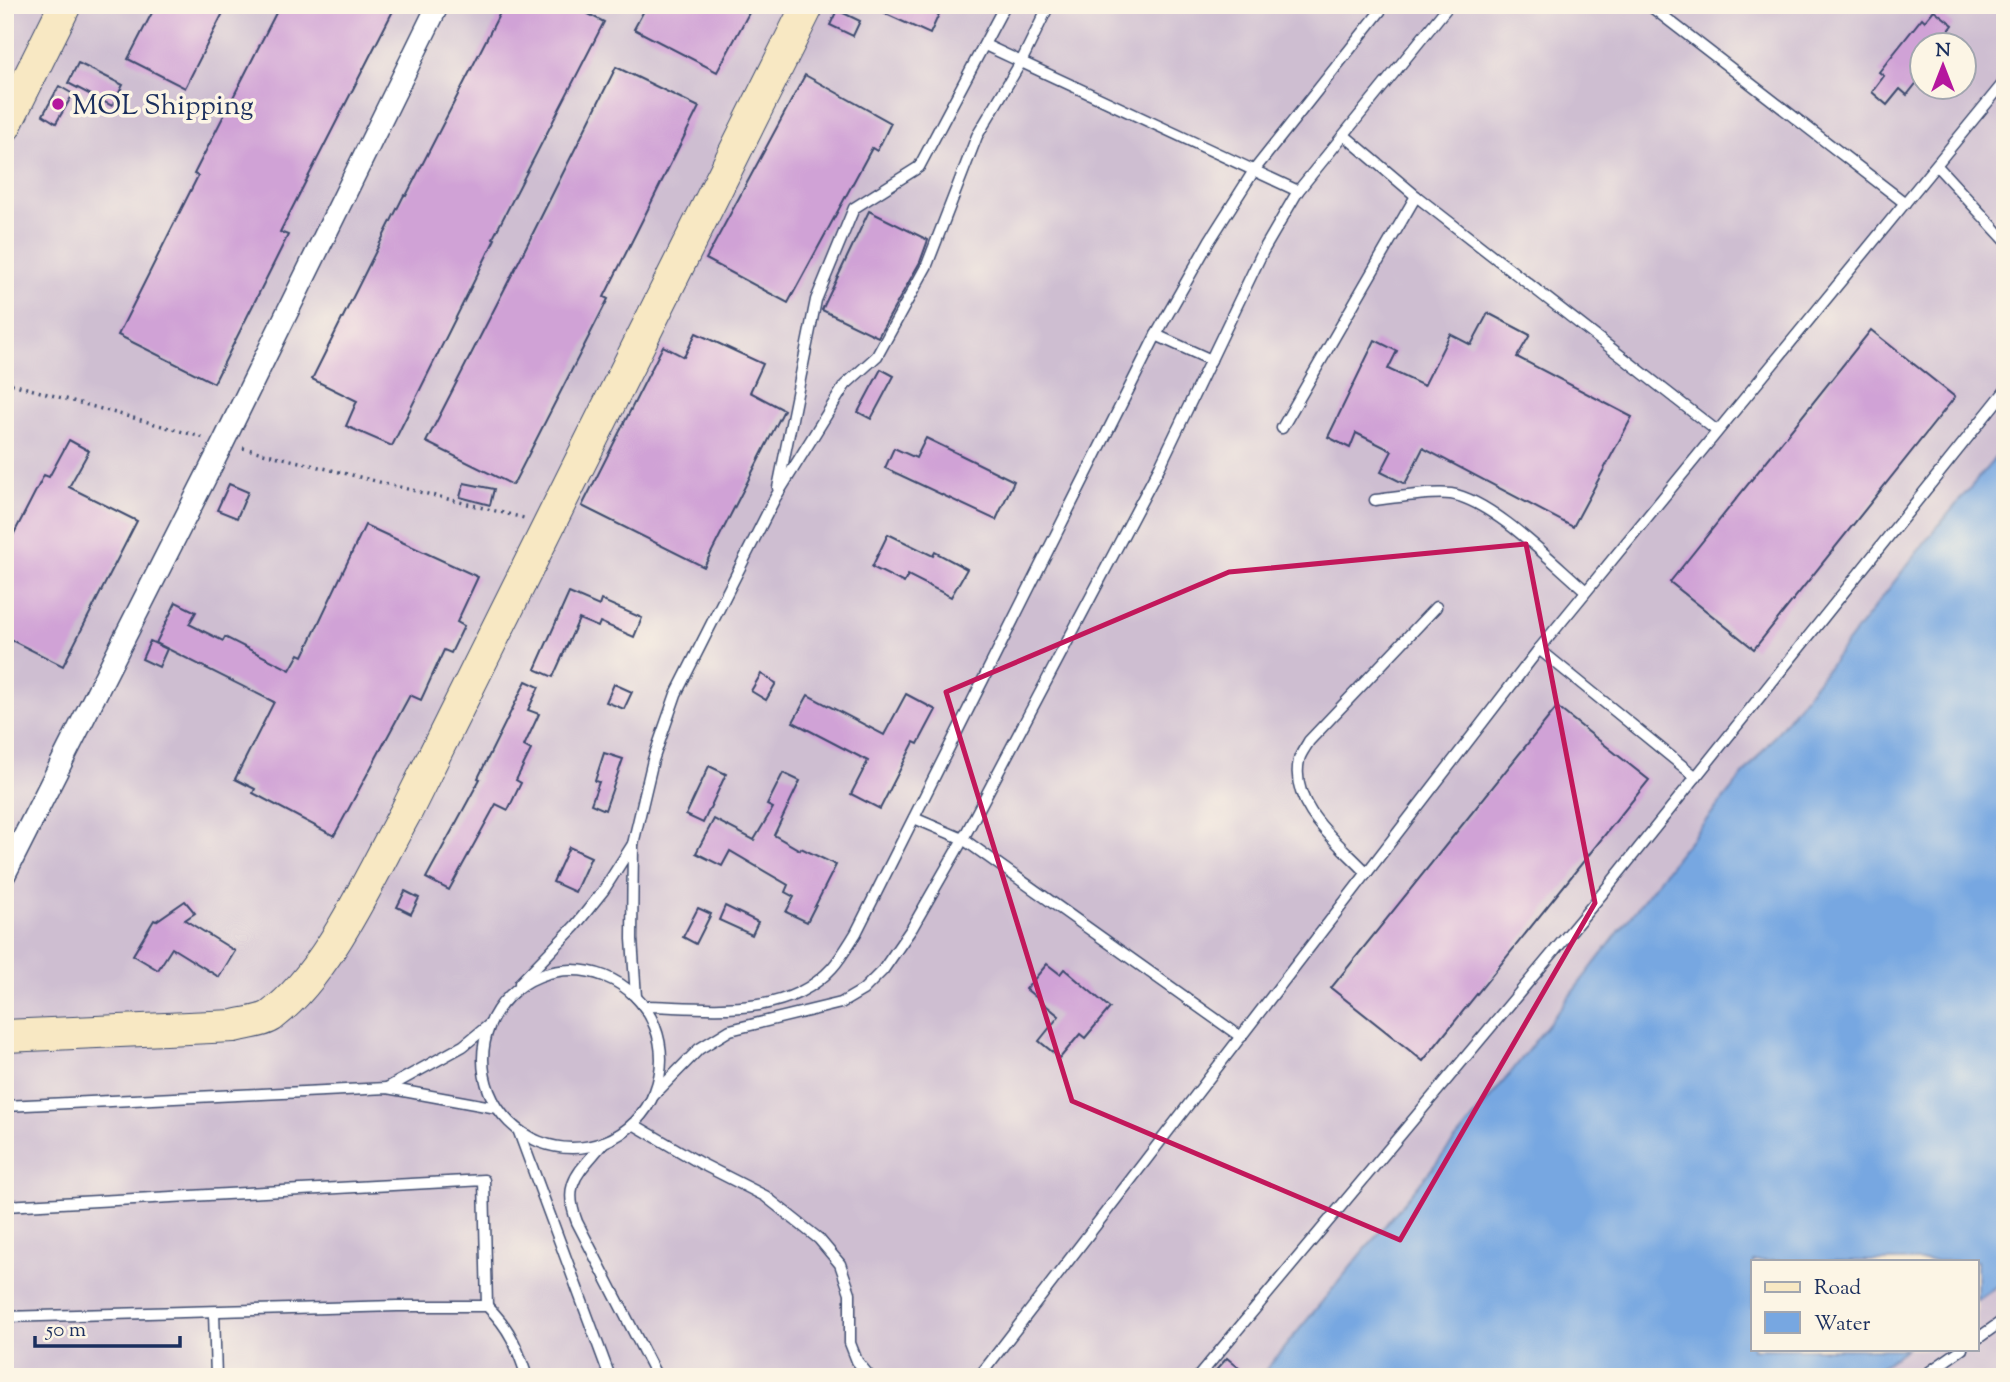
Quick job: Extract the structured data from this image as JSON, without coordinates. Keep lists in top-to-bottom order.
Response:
{
  "places": ["MOL Shipping"],
  "legend": ["Road", "Water"],
  "scale_bar": "50 m",
  "north": "top"
}
